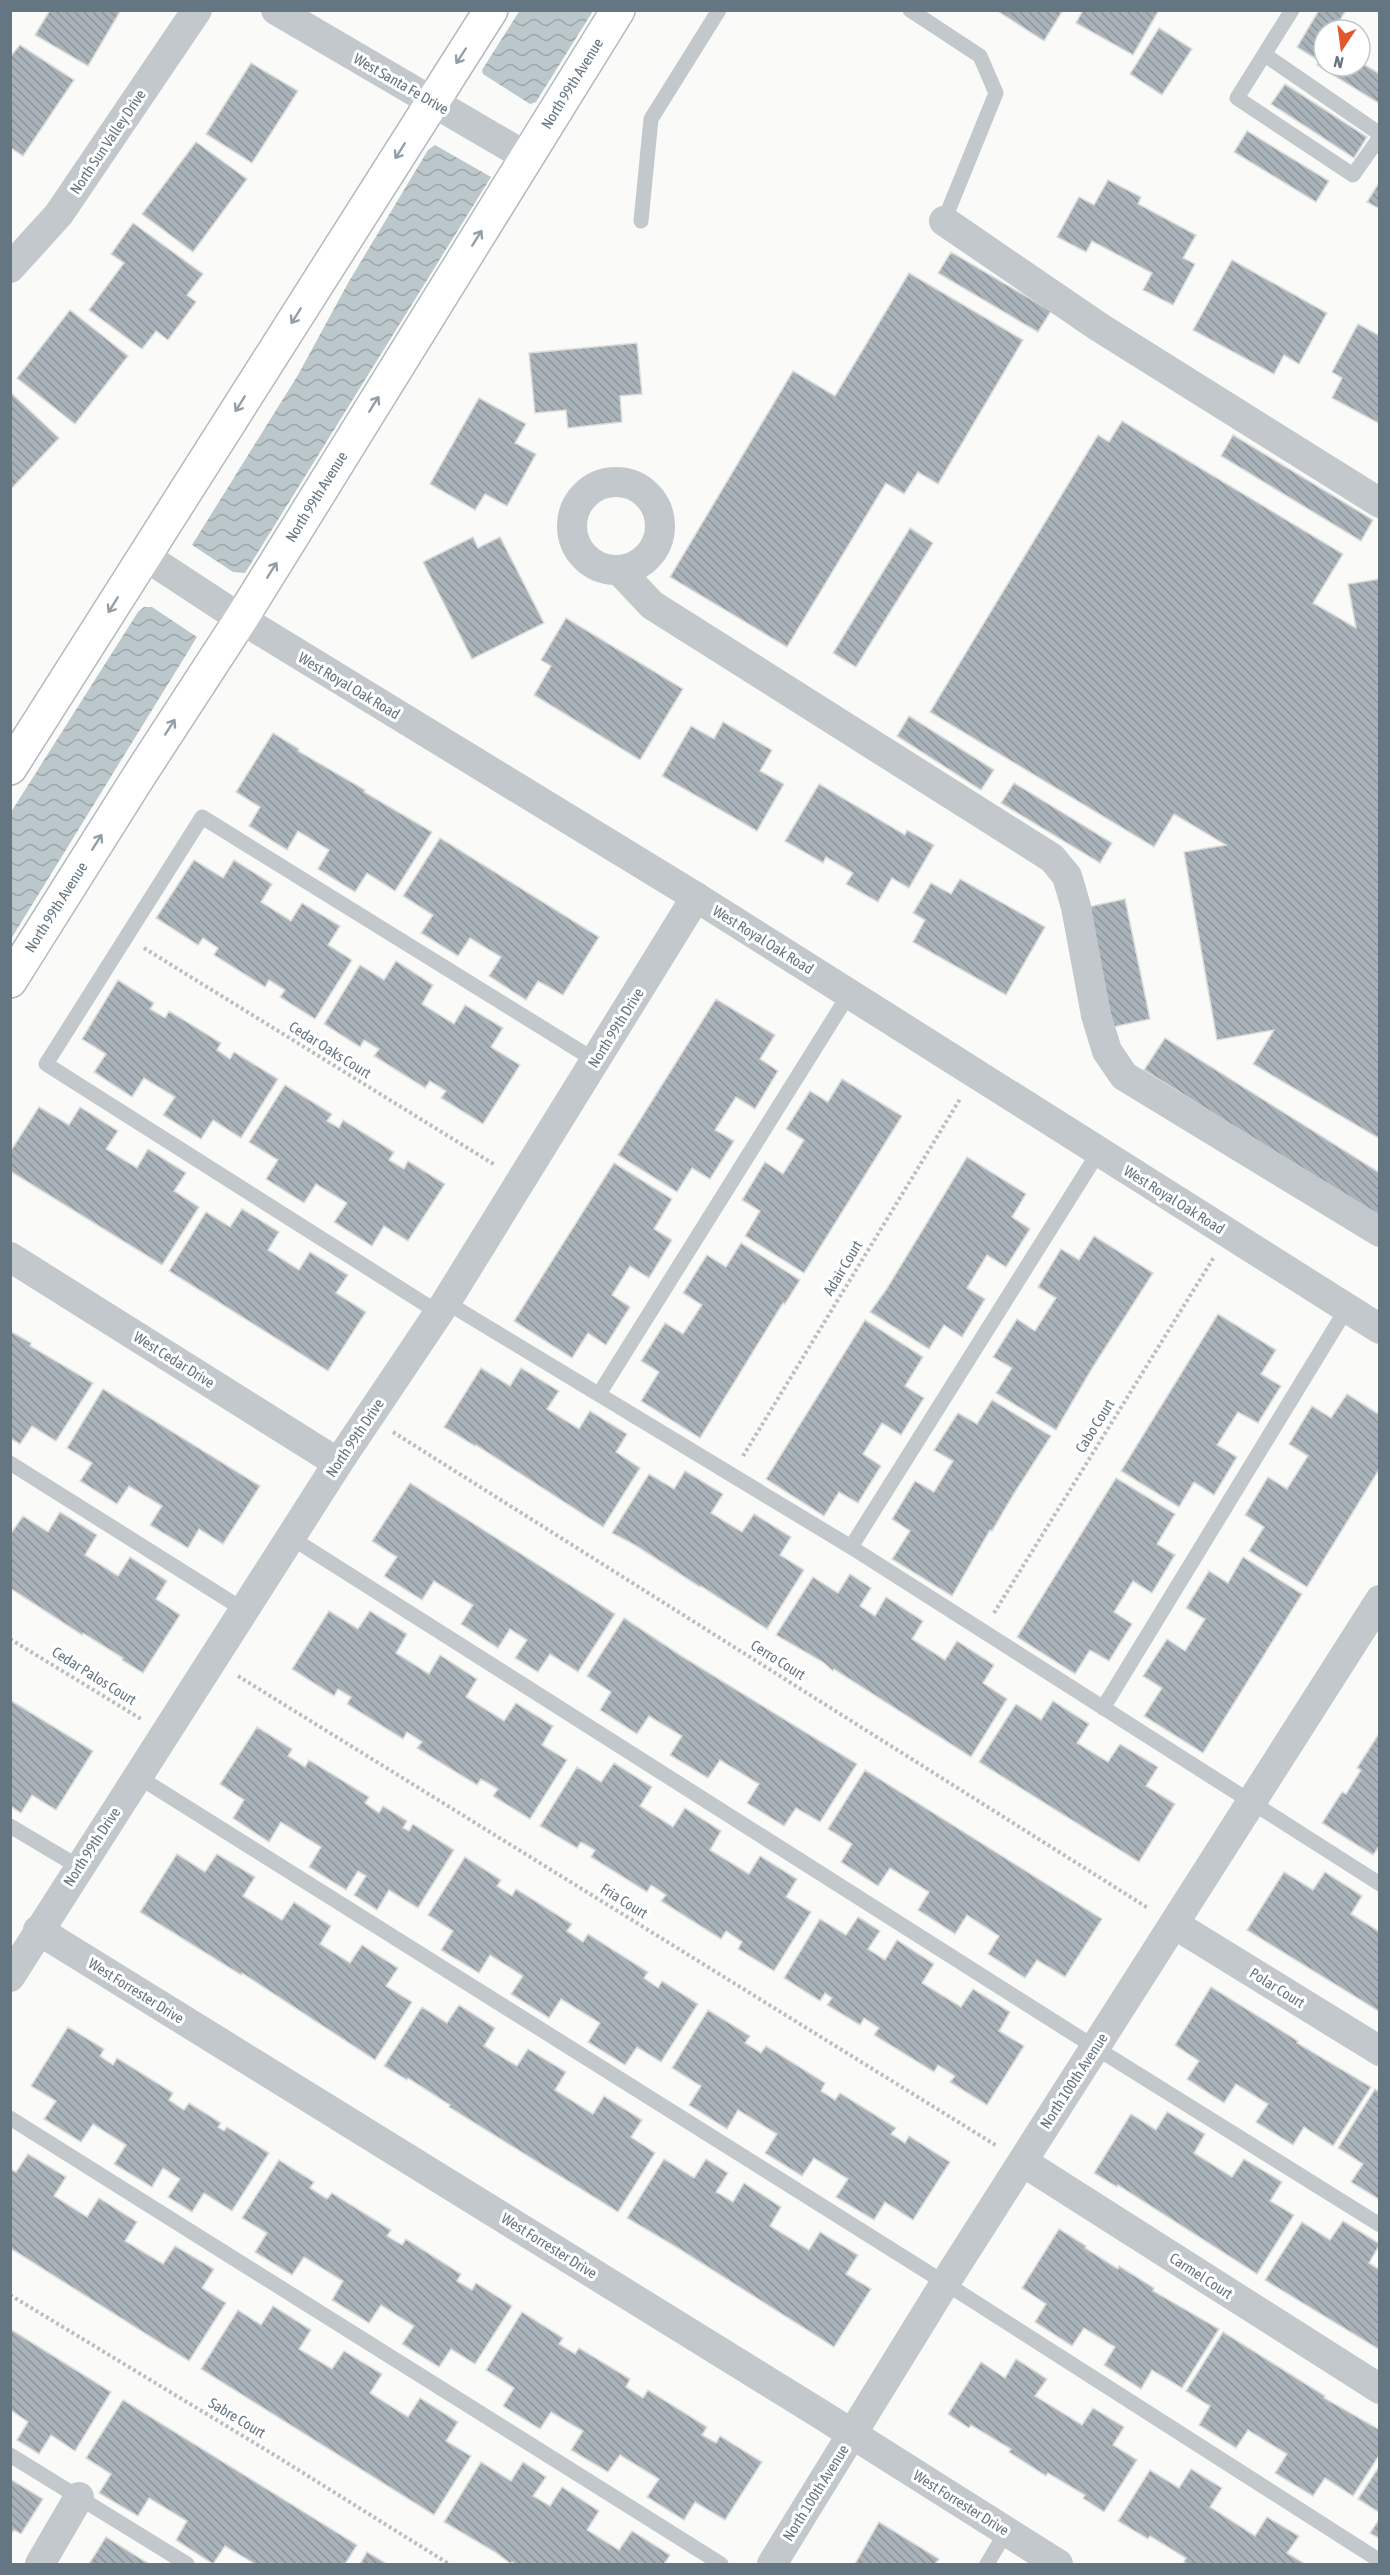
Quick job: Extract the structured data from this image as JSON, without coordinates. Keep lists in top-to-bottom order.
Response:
{
  "streets": {
    "main road": ["North 99th Avenue"],
    "street": [
      "West Santa Fe Drive",
      "North Sun Valley Drive",
      "West Royal Oak Road",
      "North 99th Drive",
      "West Cedar Drive",
      "Polar Court",
      "West Forrester Drive",
      "North 100th Avenue",
      "Carmel Court"
    ],
    "path": [
      "Cedar Oaks Court",
      "Adair Court",
      "Cabo Court",
      "Cerro Court",
      "Cedar Palos Court",
      "Fria Court",
      "Sabre Court"
    ]
  },
  "crossings": [
    ["West Santa Fe Drive", "North 99th Avenue"],
    ["North 99th Avenue", "West Royal Oak Road"],
    ["West Royal Oak Road", "North 99th Drive"],
    ["West Royal Oak Road", "Adair Court"],
    ["West Royal Oak Road", "Cabo Court"],
    ["North 99th Drive", "Cedar Oaks Court"],
    ["North 99th Drive", "West Cedar Drive"],
    ["North 99th Drive", "Cerro Court"],
    ["North 99th Drive", "Cedar Palos Court"],
    ["North 99th Drive", "Fria Court"],
    ["North 99th Drive", "West Forrester Drive"],
    ["Cerro Court", "Polar Court"],
    ["Cerro Court", "North 100th Avenue"],
    ["Fria Court", "North 100th Avenue"],
    ["Fria Court", "Carmel Court"],
    ["Polar Court", "North 100th Avenue"],
    ["West Forrester Drive", "North 100th Avenue"],
    ["North 100th Avenue", "Carmel Court"]
  ],
  "north": "bottom"
}
